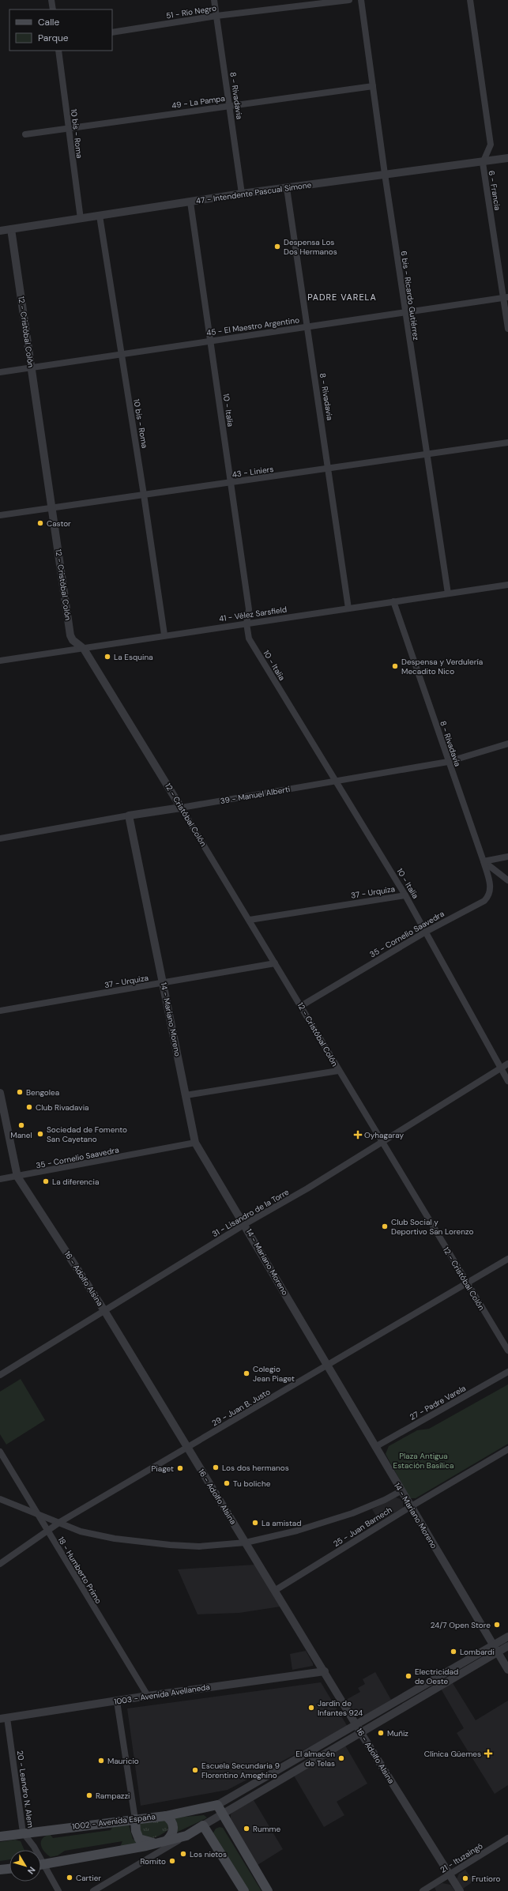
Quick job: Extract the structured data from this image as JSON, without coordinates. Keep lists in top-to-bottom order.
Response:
{
  "streets": {
    "main road": ["1002 - Avenida España"],
    "street": [
      "51 - Río Negro",
      "8 - Rivadavia",
      "49 - La Pampa",
      "10 bis - Roma",
      "6 - Francia",
      "47 - Intendente Pascual Simone",
      "6 bis - Ricardo Gutiérrez",
      "45 - El Maestro Argentino",
      "12 - Cristóbal Colón",
      "10 - Italia",
      "43 - Liniers",
      "41 - Vélez Sarsfield",
      "39 - Manuel Alberti",
      "37 - Urquiza",
      "35 - Cornelio Saavedra",
      "14 - Mariano Moreno",
      "31 - Lisandro de la Torre",
      "16 - Adolfo Alsina",
      "27 - Padre Varela",
      "29 - Juan B. Justo",
      "25 - Juan Barnech",
      "18 - Humberto Primo",
      "1003 - Avenida Avellaneda",
      "20 - Leandro N. Alem",
      "21 - Ituzaingó"
    ]
  },
  "crossings": [
    ["51 - Río Negro", "8 - Rivadavia"],
    ["8 - Rivadavia", "49 - La Pampa"],
    ["8 - Rivadavia", "47 - Intendente Pascual Simone"],
    ["8 - Rivadavia", "45 - El Maestro Argentino"],
    ["8 - Rivadavia", "43 - Liniers"],
    ["8 - Rivadavia", "41 - Vélez Sarsfield"],
    ["8 - Rivadavia", "39 - Manuel Alberti"],
    ["8 - Rivadavia", "35 - Cornelio Saavedra"],
    ["49 - La Pampa", "10 bis - Roma"],
    ["49 - La Pampa", "6 bis - Ricardo Gutiérrez"],
    ["10 bis - Roma", "47 - Intendente Pascual Simone"],
    ["10 bis - Roma", "45 - El Maestro Argentino"],
    ["10 bis - Roma", "43 - Liniers"],
    ["10 bis - Roma", "41 - Vélez Sarsfield"],
    ["6 - Francia", "47 - Intendente Pascual Simone"],
    ["6 - Francia", "45 - El Maestro Argentino"],
    ["47 - Intendente Pascual Simone", "6 bis - Ricardo Gutiérrez"],
    ["47 - Intendente Pascual Simone", "12 - Cristóbal Colón"],
    ["47 - Intendente Pascual Simone", "10 - Italia"],
    ["6 bis - Ricardo Gutiérrez", "45 - El Maestro Argentino"],
    ["6 bis - Ricardo Gutiérrez", "43 - Liniers"],
    ["6 bis - Ricardo Gutiérrez", "41 - Vélez Sarsfield"],
    ["45 - El Maestro Argentino", "12 - Cristóbal Colón"],
    ["45 - El Maestro Argentino", "10 - Italia"],
    ["12 - Cristóbal Colón", "43 - Liniers"],
    ["12 - Cristóbal Colón", "41 - Vélez Sarsfield"],
    ["12 - Cristóbal Colón", "39 - Manuel Alberti"],
    ["12 - Cristóbal Colón", "37 - Urquiza"],
    ["12 - Cristóbal Colón", "35 - Cornelio Saavedra"],
    ["12 - Cristóbal Colón", "31 - Lisandro de la Torre"],
    ["12 - Cristóbal Colón", "29 - Juan B. Justo"],
    ["10 - Italia", "43 - Liniers"],
    ["10 - Italia", "41 - Vélez Sarsfield"],
    ["10 - Italia", "39 - Manuel Alberti"],
    ["10 - Italia", "37 - Urquiza"],
    ["10 - Italia", "35 - Cornelio Saavedra"],
    ["10 - Italia", "31 - Lisandro de la Torre"],
    ["39 - Manuel Alberti", "14 - Mariano Moreno"],
    ["37 - Urquiza", "14 - Mariano Moreno"],
    ["35 - Cornelio Saavedra", "14 - Mariano Moreno"],
    ["35 - Cornelio Saavedra", "16 - Adolfo Alsina"],
    ["14 - Mariano Moreno", "31 - Lisandro de la Torre"],
    ["14 - Mariano Moreno", "27 - Padre Varela"],
    ["14 - Mariano Moreno", "29 - Juan B. Justo"],
    ["14 - Mariano Moreno", "25 - Juan Barnech"],
    ["31 - Lisandro de la Torre", "16 - Adolfo Alsina"],
    ["16 - Adolfo Alsina", "29 - Juan B. Justo"],
    ["16 - Adolfo Alsina", "25 - Juan Barnech"],
    ["16 - Adolfo Alsina", "1003 - Avenida Avellaneda"],
    ["16 - Adolfo Alsina", "21 - Ituzaingó"],
    ["29 - Juan B. Justo", "18 - Humberto Primo"],
    ["18 - Humberto Primo", "1003 - Avenida Avellaneda"],
    ["1003 - Avenida Avellaneda", "20 - Leandro N. Alem"],
    ["20 - Leandro N. Alem", "1002 - Avenida España"]
  ],
  "districts": ["PADRE VARELA"],
  "parks": ["Plaza Antigua Estación Basílica"],
  "places": {
    "other": [
      "Despensa Los Dos Hermanos",
      "Castor",
      "La Esquina",
      "Despensa y Verdulería Mecadito Nico",
      "Bengolea",
      "Club Rivadavia",
      "Manel",
      "Sociedad de Fomento San Cayetano",
      "La diferencia",
      "Club Social y Deportivo San Lorenzo",
      "Colegio Jean Piaget",
      "Los dos hermanos",
      "Piaget",
      "Tu boliche",
      "La amistad",
      "24/7 Open Store",
      "Lombardi",
      "Electricidad de Oeste",
      "Jardín de Infantes 924",
      "Muñiz",
      "El almacén de Telas",
      "Mauricio",
      "Escuela Secundaria 9 Florentino Ameghino",
      "Rampazzi",
      "Rumme",
      "Los nietos",
      "Romito",
      "Cartier",
      "Frutioro"
    ],
    "health": ["Oyhagaray", "Clínica Güemes"]
  },
  "legend": ["Calle", "Parque"],
  "north": "bottom right"
}
